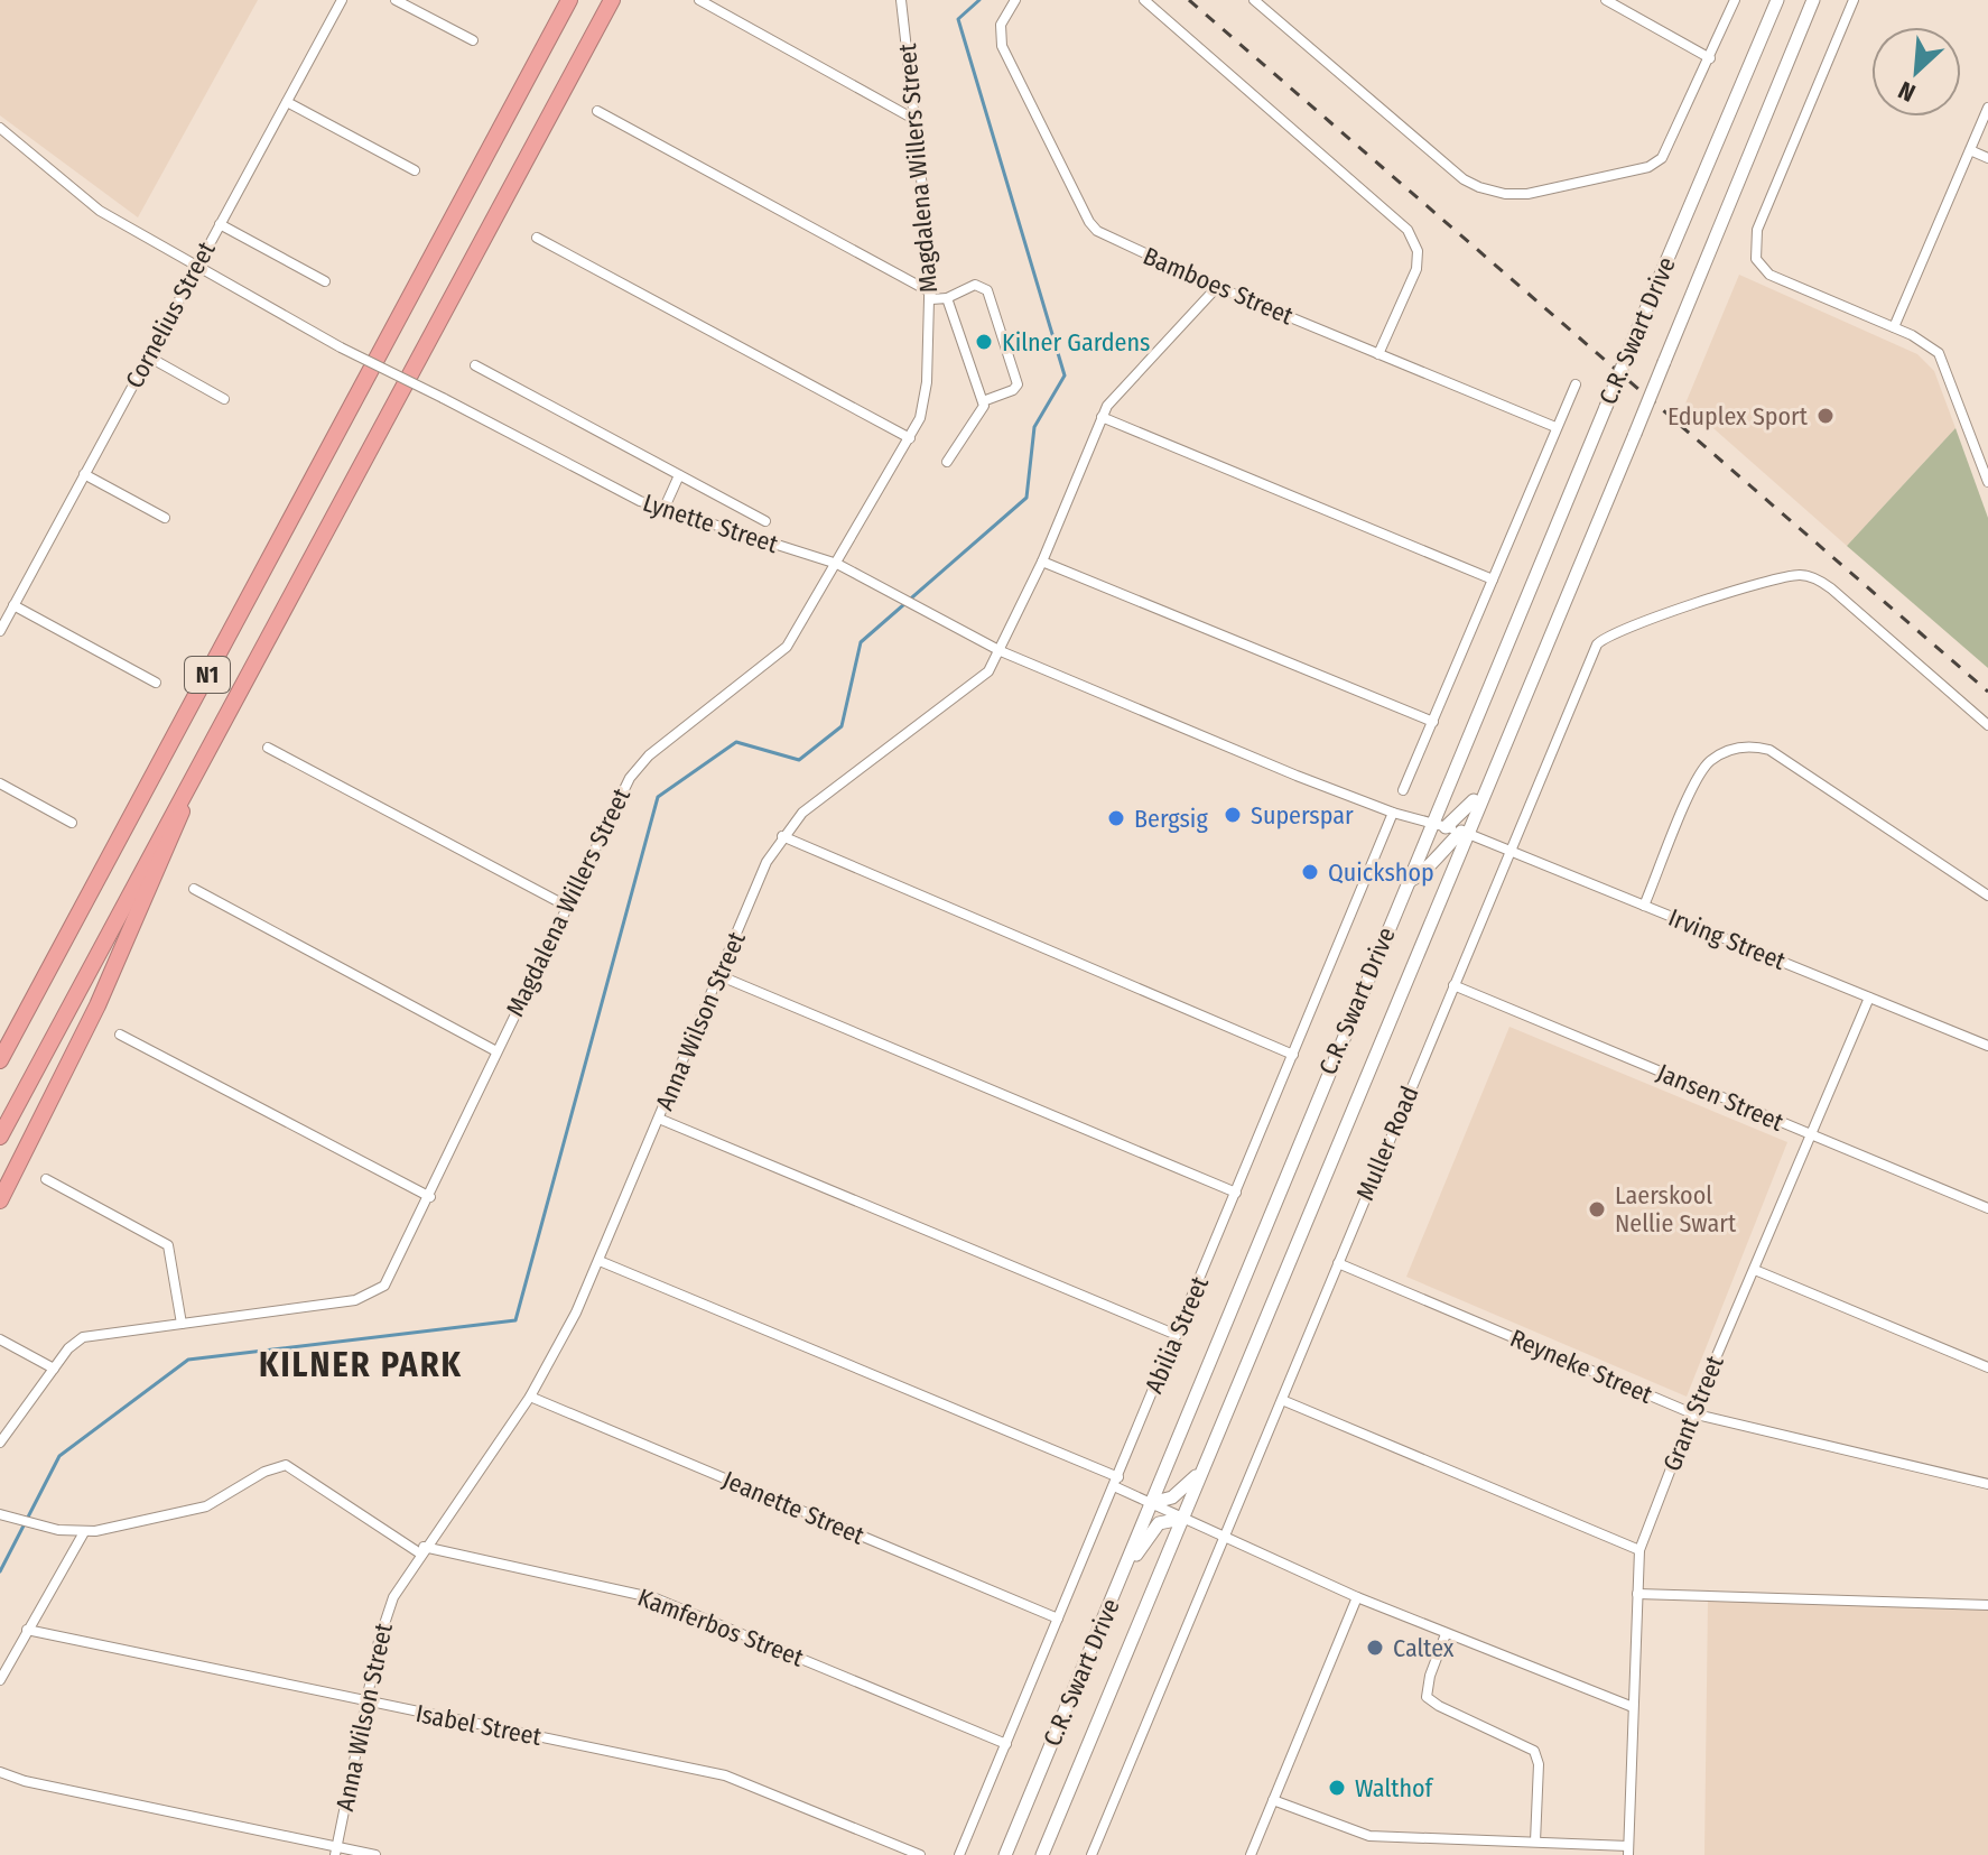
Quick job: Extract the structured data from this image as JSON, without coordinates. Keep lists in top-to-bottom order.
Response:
{
  "streets": {
    "highway": ["N1"],
    "main road": ["C.R. Swart Drive"],
    "street": [
      "Magdalena Willers Street",
      "Bamboes Street",
      "Cornelius Street",
      "Lynette Street",
      "Irving Street",
      "Anna Wilson Street",
      "Jansen Street",
      "Muller Road",
      "Abilia Street",
      "Reyneke Street",
      "Grant Street",
      "Jeanette Street",
      "Kamferbos Street",
      "Isabel Street"
    ]
  },
  "crossings": [
    ["Magdalena Willers Street", "Lynette Street"],
    ["Bamboes Street", "Anna Wilson Street"],
    ["Cornelius Street", "Lynette Street"],
    ["C.R. Swart Drive", "Lynette Street"],
    ["C.R. Swart Drive", "Irving Street"],
    ["Lynette Street", "Irving Street"],
    ["Lynette Street", "Anna Wilson Street"],
    ["Lynette Street", "Abilia Street"],
    ["Irving Street", "Muller Road"],
    ["Irving Street", "Grant Street"],
    ["Anna Wilson Street", "Jeanette Street"],
    ["Anna Wilson Street", "Kamferbos Street"],
    ["Anna Wilson Street", "Isabel Street"],
    ["Jansen Street", "Muller Road"],
    ["Jansen Street", "Grant Street"],
    ["Muller Road", "Reyneke Street"],
    ["Abilia Street", "Jeanette Street"],
    ["Abilia Street", "Kamferbos Street"],
    ["Reyneke Street", "Grant Street"]
  ],
  "districts": ["KILNER PARK"],
  "places": [
    "Kilner Gardens",
    "Eduplex Sport",
    "Superspar",
    "Bergsig",
    "Quickshop",
    "Laerskool Nellie Swart",
    "Caltex",
    "Walthof"
  ],
  "north": "bottom left"
}
